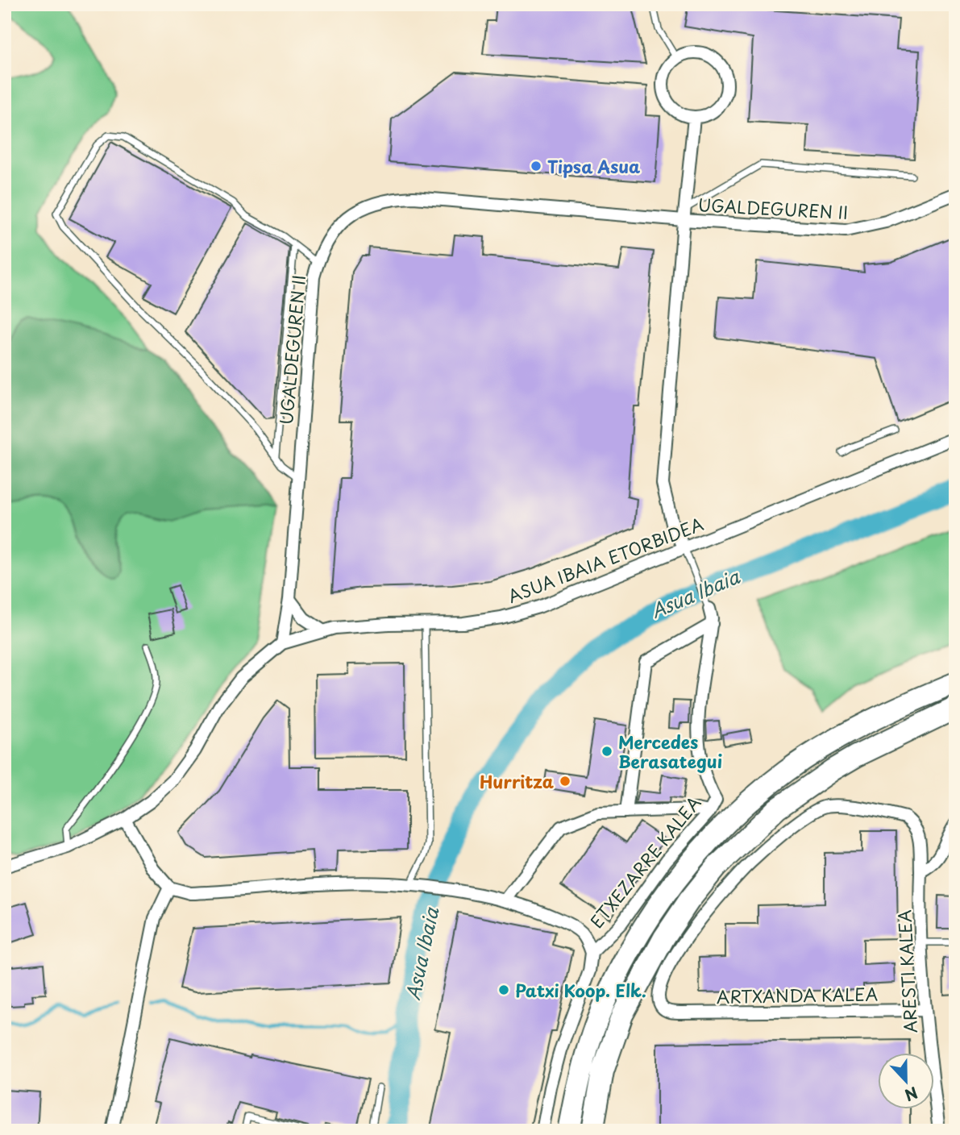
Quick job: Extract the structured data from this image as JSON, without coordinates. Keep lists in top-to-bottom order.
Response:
{
  "streets": {
    "street": [
      "UGALDEGUREN II",
      "ASUA IBAIA ETORBIDEA",
      "ETXEZARRE KALEA",
      "ARESTI KALEA",
      "ARTXANDA KALEA"
    ]
  },
  "crossings": [
    ["UGALDEGUREN II", "ASUA IBAIA ETORBIDEA"],
    ["UGALDEGUREN II", "ETXEZARRE KALEA"],
    ["ARESTI KALEA", "ARTXANDA KALEA"]
  ],
  "water": ["Asua Ibaia"],
  "places": [
    "Tipsa Asua",
    "Mercedes Berasategui",
    "Hurritza",
    "Patxi Koop. Elk."
  ],
  "north": "bottom"
}
